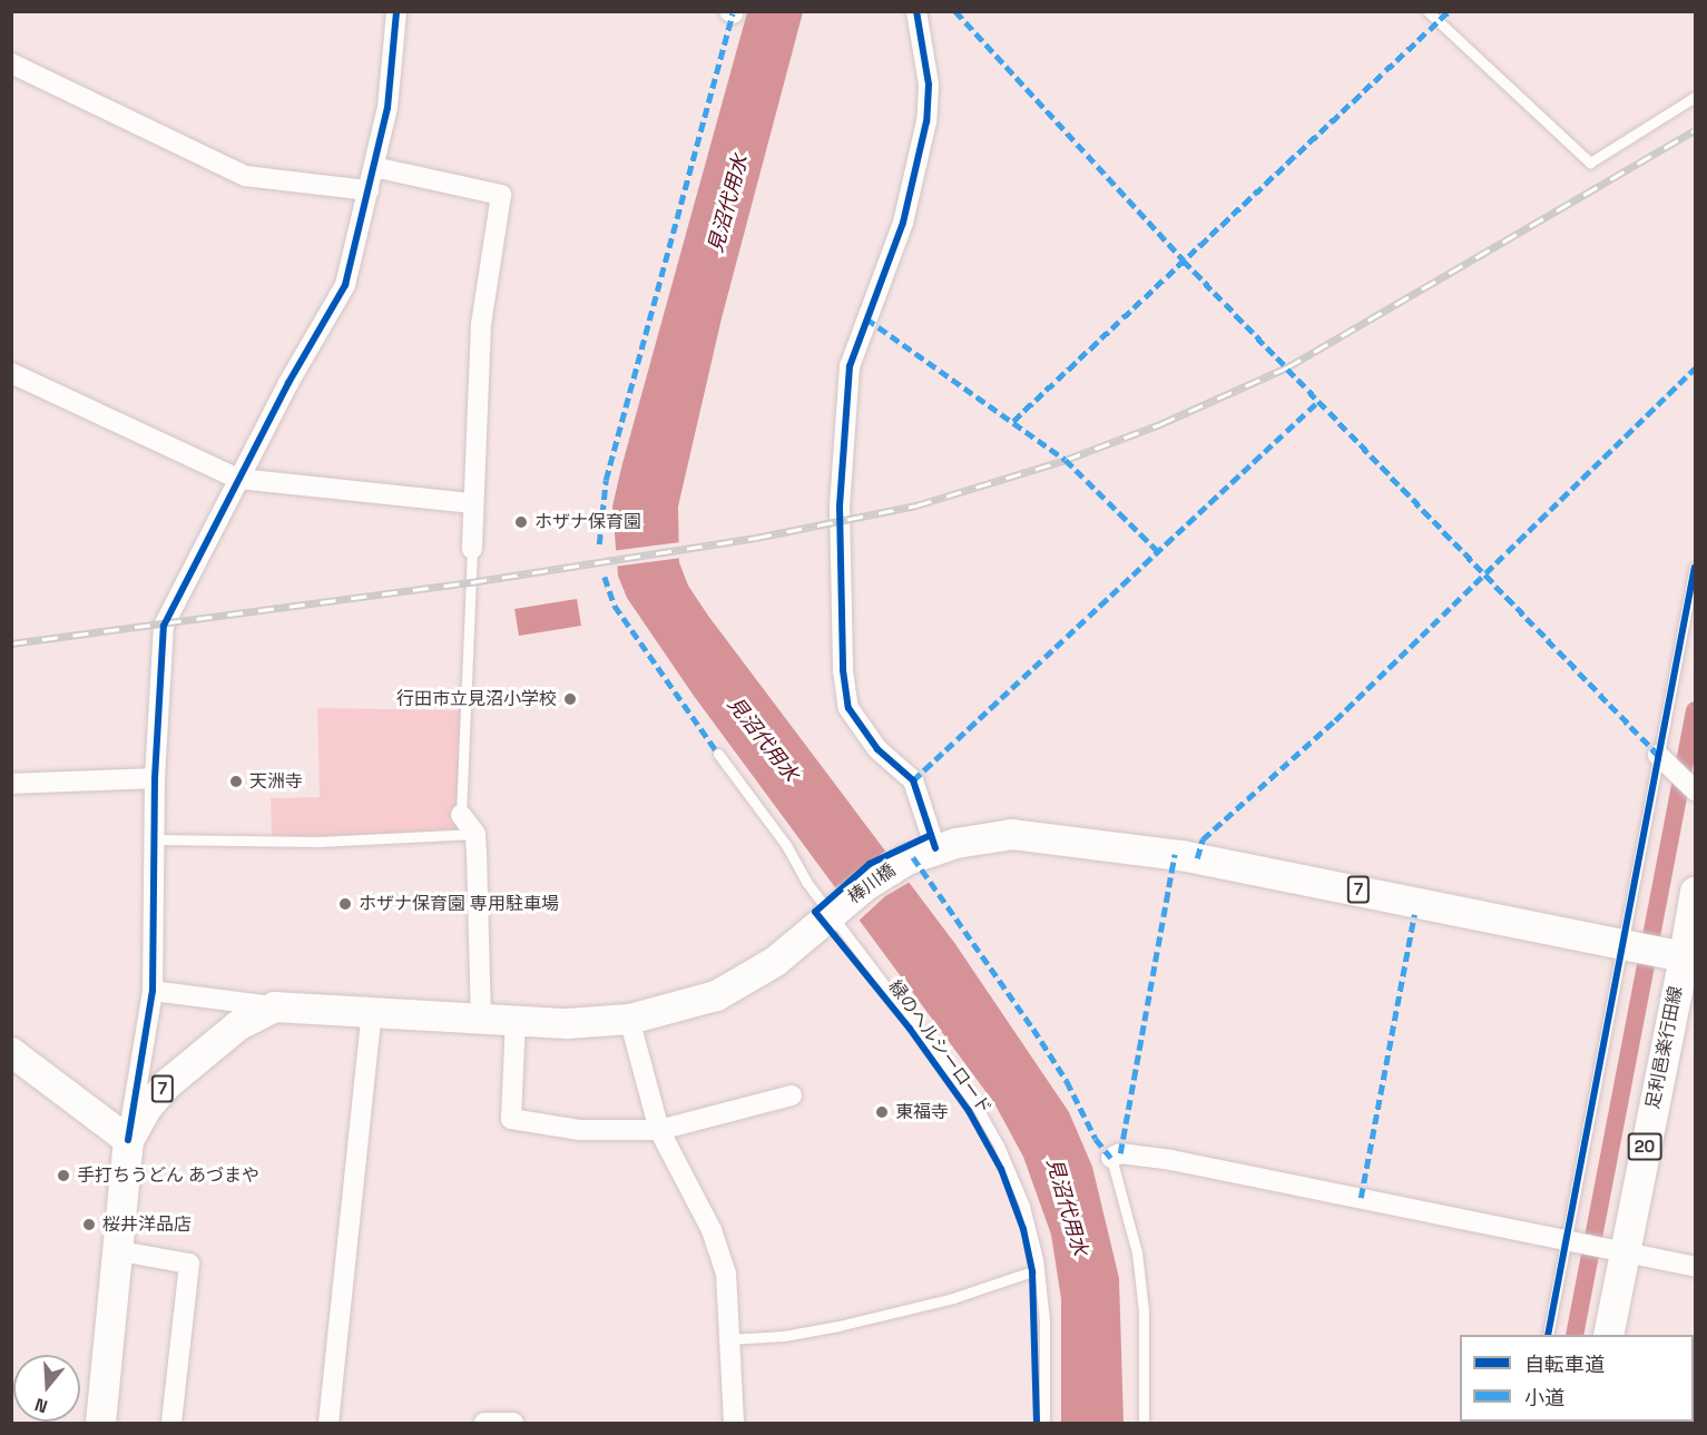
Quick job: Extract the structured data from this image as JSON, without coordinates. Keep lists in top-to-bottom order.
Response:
{
  "streets": {
    "main road": [
      "棒川橋",
      "7",
      "足利邑楽行田線",
      "20"
    ],
    "cycle path": ["緑のヘルシーロード"]
  },
  "crossings": [
    ["棒川橋", "7"],
    ["7", "足利邑楽行田線"]
  ],
  "water": ["見沼代用水"],
  "places": [
    "ホザナ保育園",
    "行田市立見沼小学校",
    "天洲寺",
    "ホザナ保育園 専用駐車場",
    "東福寺",
    "手打ちうどん あづまや",
    "桜井洋品店"
  ],
  "legend": ["自転車道", "小道"],
  "north": "bottom"
}
